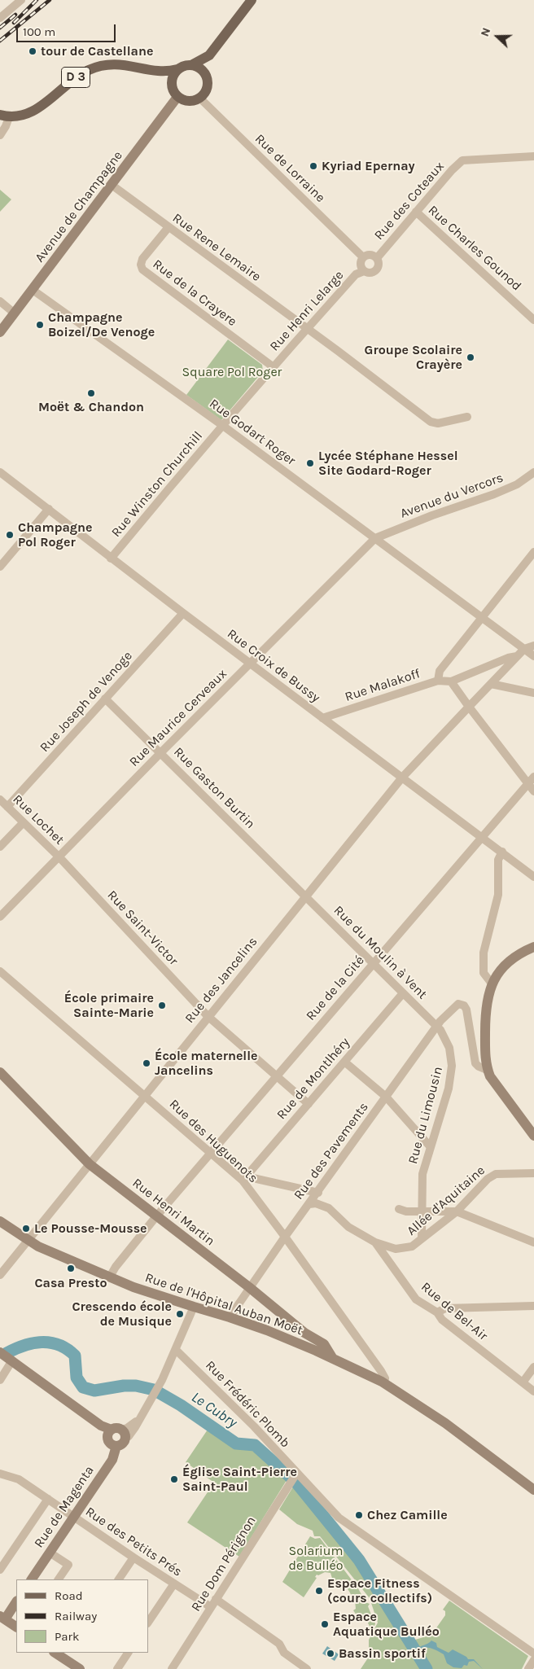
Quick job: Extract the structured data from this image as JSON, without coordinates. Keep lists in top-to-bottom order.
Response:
{
  "streets": {
    "main road": [
      "D 3",
      "Avenue de Champagne",
      "Rue Henri Martin",
      "Rue de l'Hôpital Auban Moët",
      "Rue de Magenta"
    ],
    "street": [
      "Rue de Lorraine",
      "Rue des Coteaux",
      "Rue Rene Lemaire",
      "Rue Charles Gounod",
      "Rue de la Crayere",
      "Rue Henri Lelarge",
      "Rue Godart Roger",
      "Rue Winston Churchill",
      "Avenue du Vercors",
      "Rue Croix de Bussy",
      "Rue Malakoff",
      "Rue Joseph de Venoge",
      "Rue Maurice Cerveaux",
      "Rue Gaston Burtin",
      "Rue Lochet",
      "Rue Saint-Victor",
      "Rue du Moulin à Vent",
      "Rue des Jancelins",
      "Rue de la Cité",
      "Rue de Montlhéry",
      "Rue du Limousin",
      "Rue des Huguenots",
      "Rue des Pavements",
      "Allée d'Aquitaine",
      "Rue de Bel-Air",
      "Rue Frédéric Plomb",
      "Rue des Petits Prés",
      "Rue Dom Pérignon"
    ]
  },
  "crossings": [
    ["D 3", "Rue de Lorraine"],
    ["D 3", "Avenue de Champagne"],
    ["Rue de Lorraine", "Rue des Coteaux"],
    ["Rue de Lorraine", "Avenue de Champagne"],
    ["Rue de Lorraine", "Rue Henri Lelarge"],
    ["Rue des Coteaux", "Rue Charles Gounod"],
    ["Rue des Coteaux", "Rue Henri Lelarge"],
    ["Avenue de Champagne", "Rue Rene Lemaire"],
    ["Avenue de Champagne", "Rue Godart Roger"],
    ["Rue Rene Lemaire", "Rue de la Crayere"],
    ["Rue Rene Lemaire", "Rue Henri Lelarge"],
    ["Rue de la Crayere", "Rue Henri Lelarge"],
    ["Rue Henri Lelarge", "Rue Godart Roger"],
    ["Rue Henri Lelarge", "Rue Winston Churchill"],
    ["Rue Godart Roger", "Rue Winston Churchill"],
    ["Rue Godart Roger", "Avenue du Vercors"],
    ["Rue Godart Roger", "Rue Maurice Cerveaux"],
    ["Rue Godart Roger", "Rue des Jancelins"],
    ["Rue Winston Churchill", "Rue Croix de Bussy"],
    ["Avenue du Vercors", "Rue Maurice Cerveaux"],
    ["Rue Croix de Bussy", "Rue Malakoff"],
    ["Rue Croix de Bussy", "Rue Joseph de Venoge"],
    ["Rue Croix de Bussy", "Rue Maurice Cerveaux"],
    ["Rue Croix de Bussy", "Rue des Jancelins"],
    ["Rue Croix de Bussy", "Rue de la Cité"],
    ["Rue Joseph de Venoge", "Rue Gaston Burtin"],
    ["Rue Joseph de Venoge", "Rue Lochet"],
    ["Rue Maurice Cerveaux", "Rue Gaston Burtin"],
    ["Rue Maurice Cerveaux", "Rue Lochet"],
    ["Rue Maurice Cerveaux", "Rue Saint-Victor"],
    ["Rue Gaston Burtin", "Rue du Moulin à Vent"],
    ["Rue Gaston Burtin", "Rue des Jancelins"],
    ["Rue Lochet", "Rue Saint-Victor"],
    ["Rue Saint-Victor", "Rue des Jancelins"],
    ["Rue Saint-Victor", "Rue de la Cité"],
    ["Rue Saint-Victor", "Rue de Montlhéry"],
    ["Rue du Moulin à Vent", "Rue des Jancelins"],
    ["Rue du Moulin à Vent", "Rue de la Cité"],
    ["Rue du Moulin à Vent", "Rue de Montlhéry"],
    ["Rue du Moulin à Vent", "Rue du Limousin"],
    ["Rue du Moulin à Vent", "Rue des Pavements"],
    ["Rue des Jancelins", "Rue des Huguenots"],
    ["Rue des Jancelins", "Rue Henri Martin"],
    ["Rue des Jancelins", "Rue de l'Hôpital Auban Moët"],
    ["Rue de la Cité", "Rue des Huguenots"],
    ["Rue de la Cité", "Rue Henri Martin"],
    ["Rue de la Cité", "Rue de l'Hôpital Auban Moët"],
    ["Rue de Montlhéry", "Rue des Huguenots"],
    ["Rue du Limousin", "Rue des Pavements"],
    ["Rue du Limousin", "Allée d'Aquitaine"],
    ["Rue des Huguenots", "Rue des Pavements"],
    ["Rue des Huguenots", "Rue de l'Hôpital Auban Moët"],
    ["Rue des Pavements", "Rue Henri Martin"],
    ["Rue des Pavements", "Rue de l'Hôpital Auban Moët"],
    ["Rue des Pavements", "Rue de Bel-Air"],
    ["Allée d'Aquitaine", "Rue de Bel-Air"],
    ["Rue Henri Martin", "Rue de l'Hôpital Auban Moët"],
    ["Rue Frédéric Plomb", "Rue Dom Pérignon"],
    ["Rue de Magenta", "Rue des Petits Prés"],
    ["Rue des Petits Prés", "Rue Dom Pérignon"]
  ],
  "water": ["Le Cubry"],
  "parks": ["Square Pol Roger", "Solarium de Bulléo"],
  "places": [
    "tour de Castellane",
    "Kyriad Epernay",
    "Champagne Boizel/De Venoge",
    "Groupe Scolaire Crayère",
    "Moёt & Chandon",
    "Lycée Stéphane Hessel Site Godard-Roger",
    "Champagne Pol Roger",
    "École primaire Sainte-Marie",
    "École maternelle Jancelins",
    "Le Pousse-Mousse",
    "Casa Presto",
    "Crescendo école de Musique",
    "Église Saint-Pierre Saint-Paul",
    "Chez Camille",
    "Espace Fitness (cours collectifs)",
    "Espace Aquatique Bulléo",
    "Bassin sportif"
  ],
  "legend": ["Road", "Railway", "Park"],
  "scale_bar": "100 m",
  "north": "left"
}
